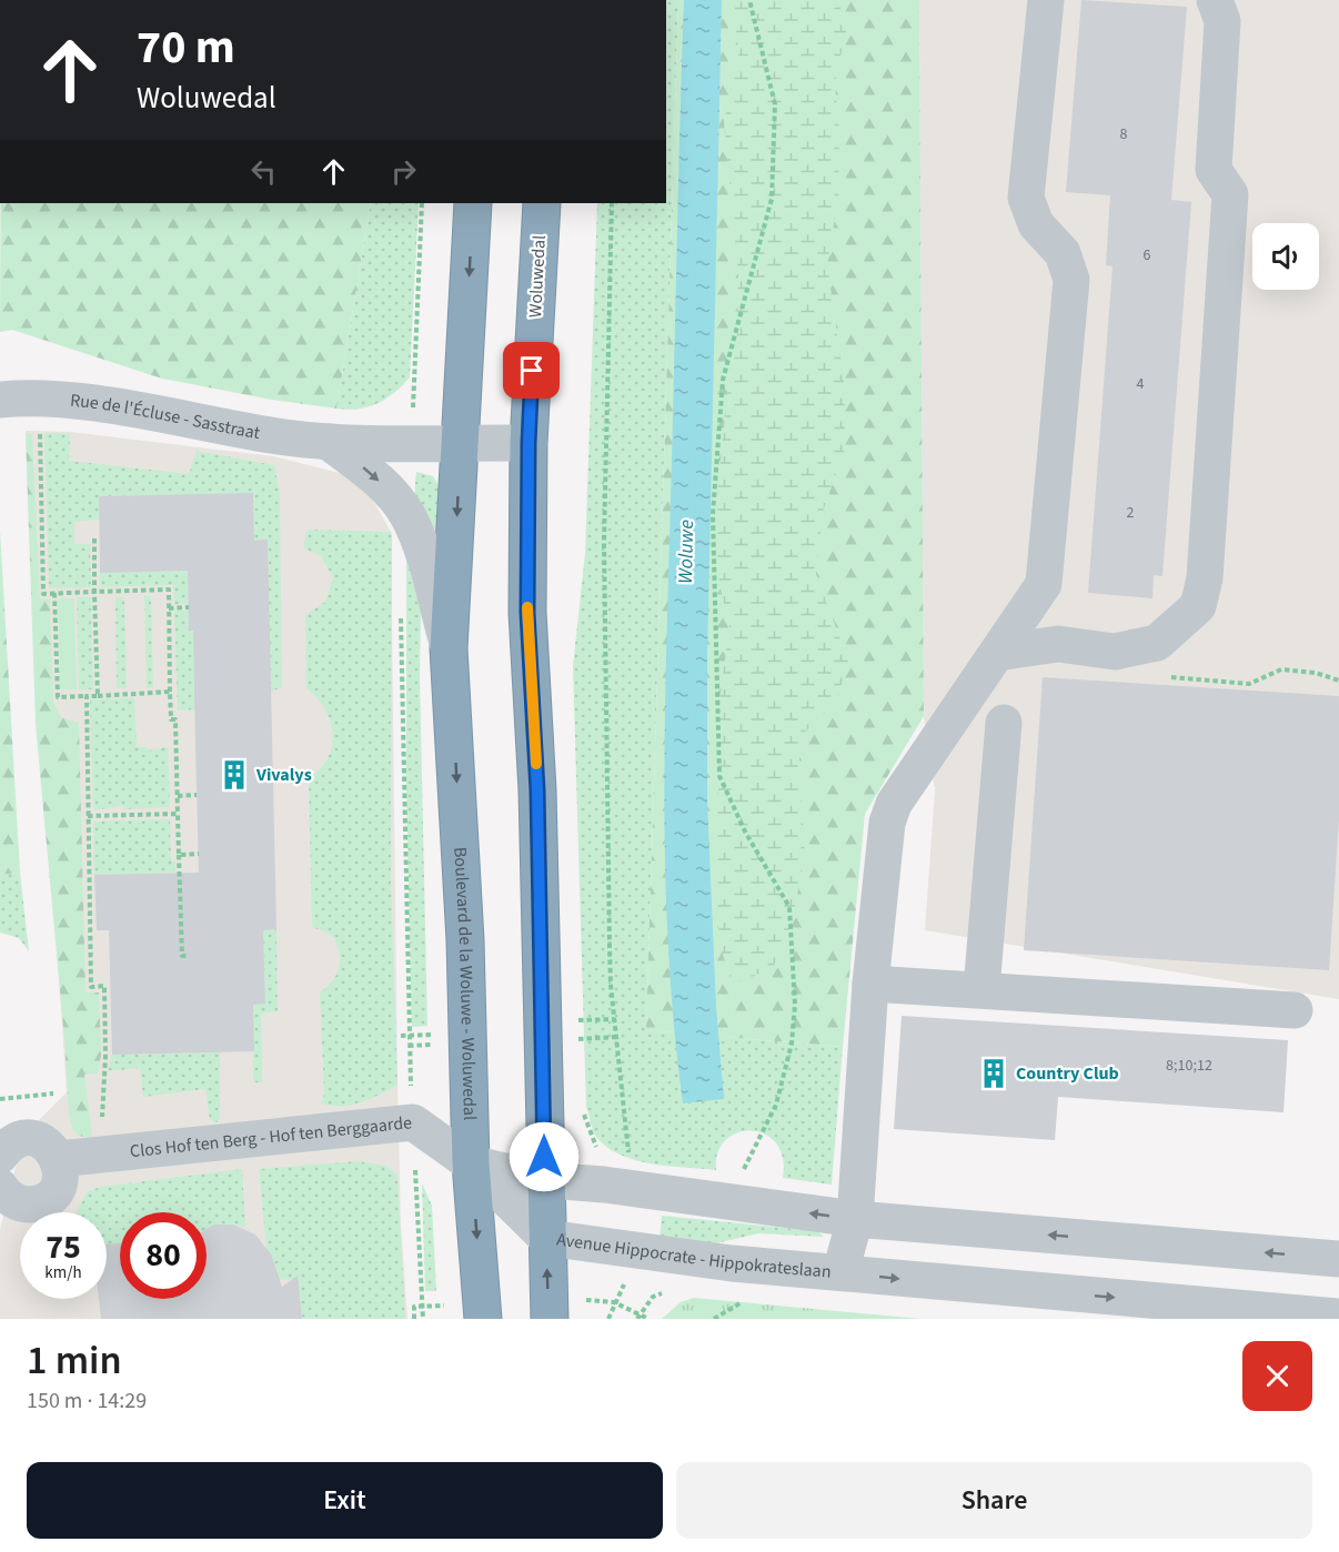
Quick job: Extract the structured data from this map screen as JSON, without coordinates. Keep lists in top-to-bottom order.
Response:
{
  "streets": {
    "highway": ["Woluwedal", "Boulevard de la Woluwe - Woluwedal"],
    "street": ["Rue de l'Écluse - Sasstraat", "Clos Hof ten Berg - Hof ten Berggaarde", "Avenue Hippocrate - Hippokrateslaan"]
  },
  "crossings": [
    ["Woluwedal", "Rue de l'Écluse - Sasstraat"],
    ["Boulevard de la Woluwe - Woluwedal", "Clos Hof ten Berg - Hof ten Berggaarde"],
    ["Boulevard de la Woluwe - Woluwedal", "Avenue Hippocrate - Hippokrateslaan"],
    ["Clos Hof ten Berg - Hof ten Berggaarde", "Avenue Hippocrate - Hippokrateslaan"]
  ],
  "one_way": ["Boulevard de la Woluwe - Woluwedal"],
  "water": ["Woluwe"],
  "places": {
    "building": ["Vivalys", "Country Club"]
  },
  "house_numbers": [
    "8",
    "6",
    "4",
    "2",
    "8;10;12"
  ],
  "page": {
    "turn": ["70 m", "Woluwedal"],
    "speed": "75 km/h",
    "limit": "80",
    "heading": ["1 min", "150 m · 14:29"],
    "buttons": ["Exit", "Share"]
  }
}
